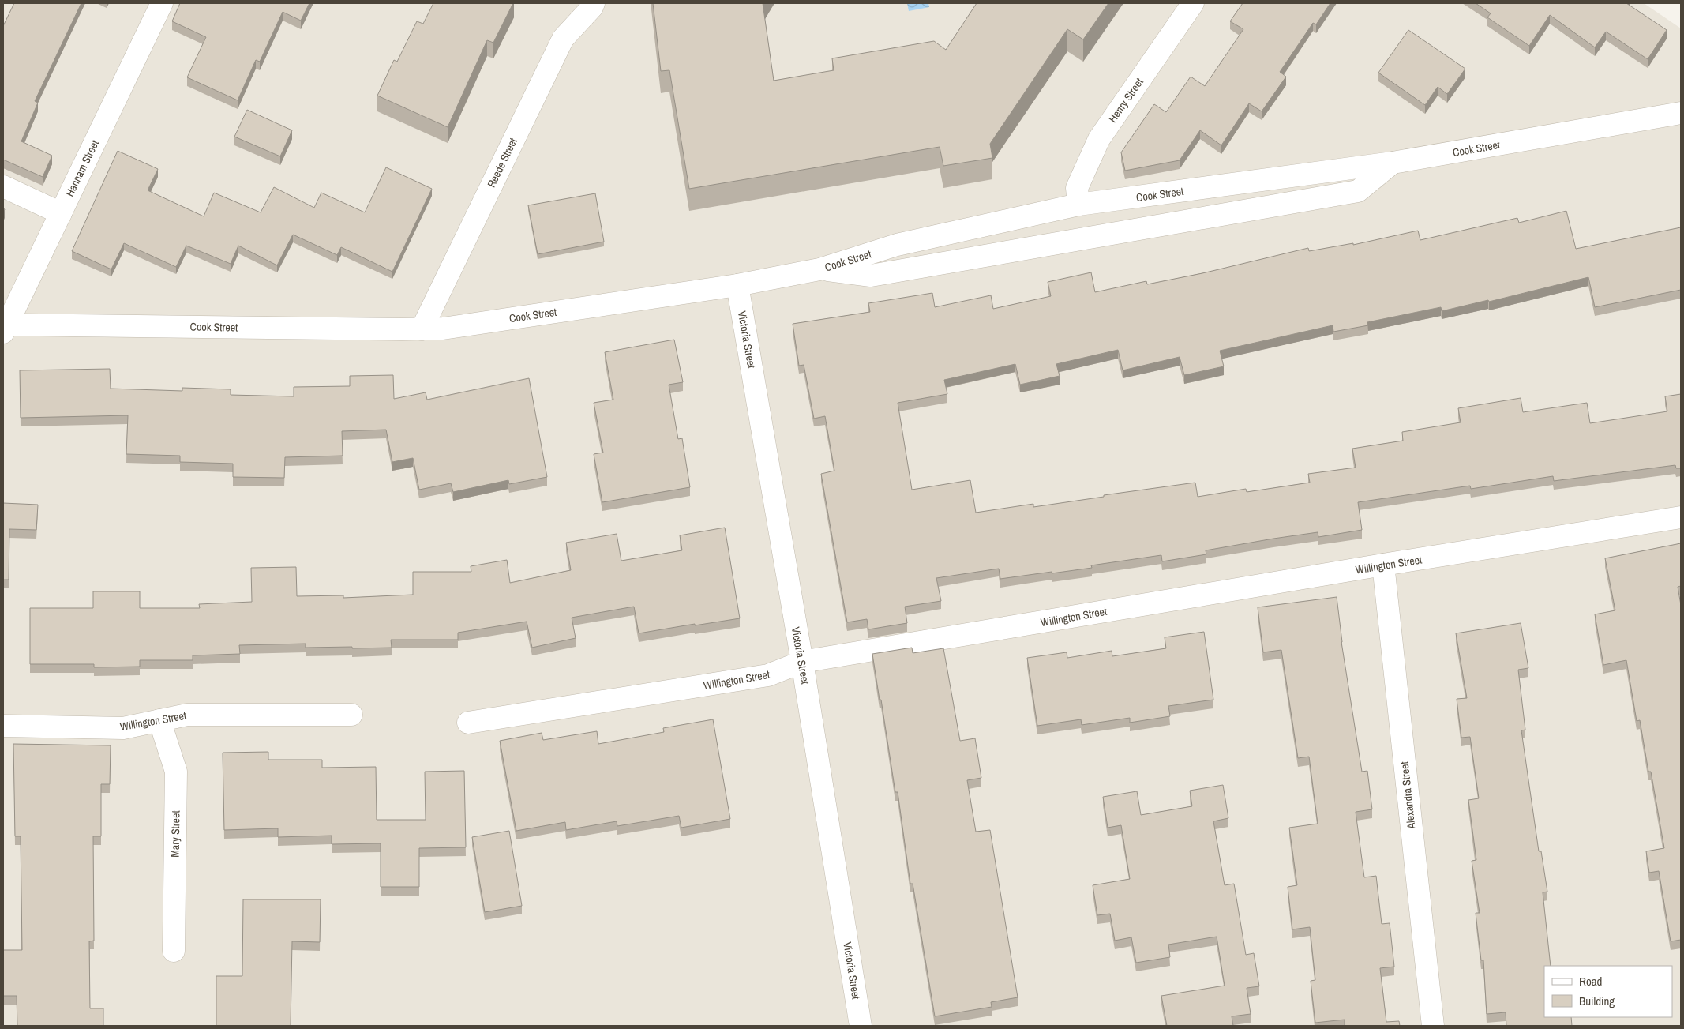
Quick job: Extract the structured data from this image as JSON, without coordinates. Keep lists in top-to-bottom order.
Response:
{
  "streets": {
    "street": [
      "Henry Street",
      "Cook Street",
      "Reede Street",
      "Hannam Street",
      "Victoria Street",
      "Willington Street",
      "Alexandra Street",
      "Mary Street"
    ]
  },
  "crossings": [
    ["Henry Street", "Cook Street"],
    ["Cook Street", "Reede Street"],
    ["Cook Street", "Hannam Street"],
    ["Cook Street", "Victoria Street"],
    ["Victoria Street", "Willington Street"],
    ["Willington Street", "Alexandra Street"],
    ["Willington Street", "Mary Street"]
  ],
  "legend": ["Road", "Building"]
}
